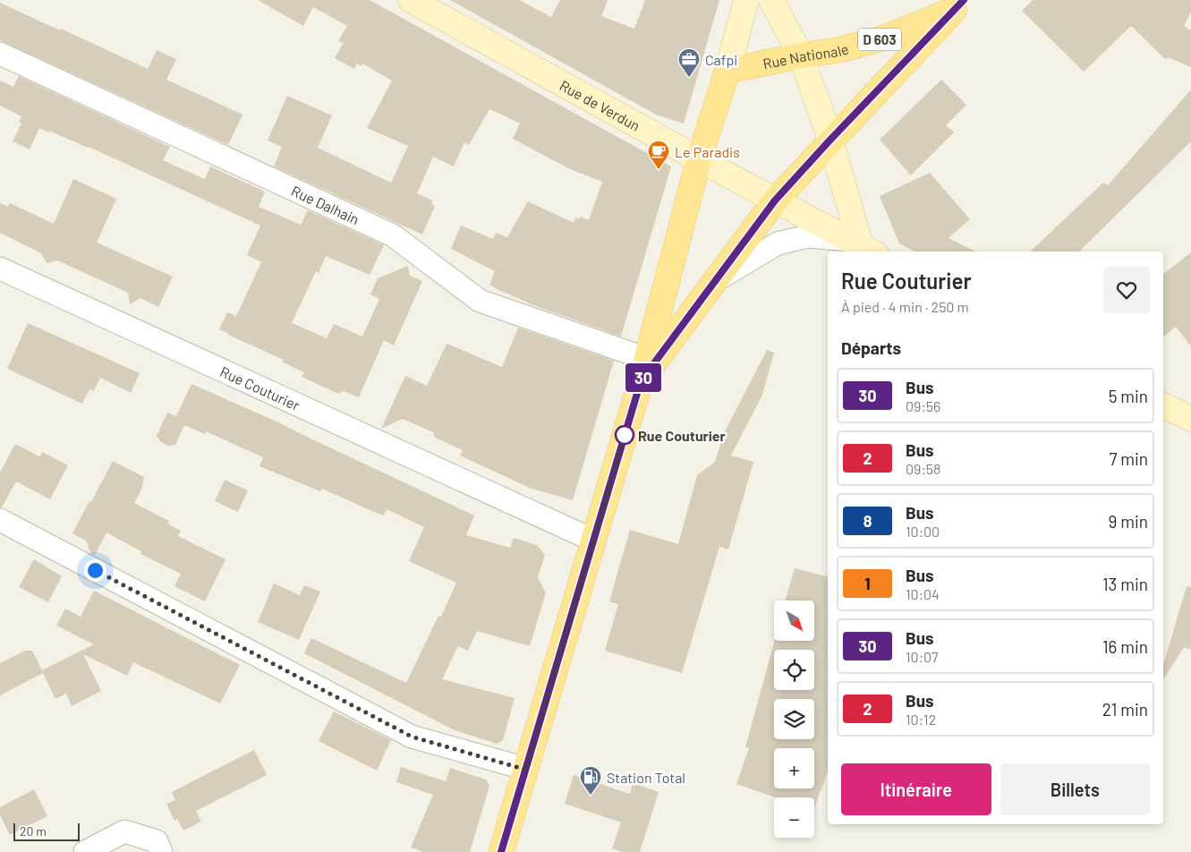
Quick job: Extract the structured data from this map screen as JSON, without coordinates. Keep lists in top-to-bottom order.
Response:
{
  "streets": {
    "main road": ["D 603", "Rue Nationale", "Rue de Verdun"],
    "street": ["Rue Dalhain", "Rue Couturier"]
  },
  "crossings": [
    ["Rue Nationale", "Rue de Verdun"],
    ["Rue Nationale", "Rue Dalhain"],
    ["Rue Nationale", "Rue Couturier"]
  ],
  "places": {
    "office": ["Cafpi"],
    "cafe": ["Le Paradis"],
    "other": ["Rue Couturier"],
    "fuel station": ["Station Total"]
  },
  "lines": ["bus line 30"],
  "scale_bar": "20 m",
  "north": "bottom right",
  "page": {
    "on_map": "30",
    "heading": [
      ["Rue Couturier", "À pied · 4 min · 250 m"],
      "Départs"
    ],
    "list": [
      {
        "mark": "30",
        "name": "Bus",
        "note": "09:56",
        "value": "5 min"
      },
      {
        "mark": "2",
        "name": "Bus",
        "note": "09:58",
        "value": "7 min"
      },
      {
        "mark": "8",
        "name": "Bus",
        "note": "10:00",
        "value": "9 min"
      },
      {
        "mark": "1",
        "name": "Bus",
        "note": "10:04",
        "value": "13 min"
      },
      {
        "mark": "30",
        "name": "Bus",
        "note": "10:07",
        "value": "16 min"
      },
      {
        "mark": "2",
        "name": "Bus",
        "note": "10:12",
        "value": "21 min"
      }
    ],
    "map_buttons": ["+", "−"],
    "buttons": ["Itinéraire", "Billets"],
    "scale": "20 m"
  }
}
